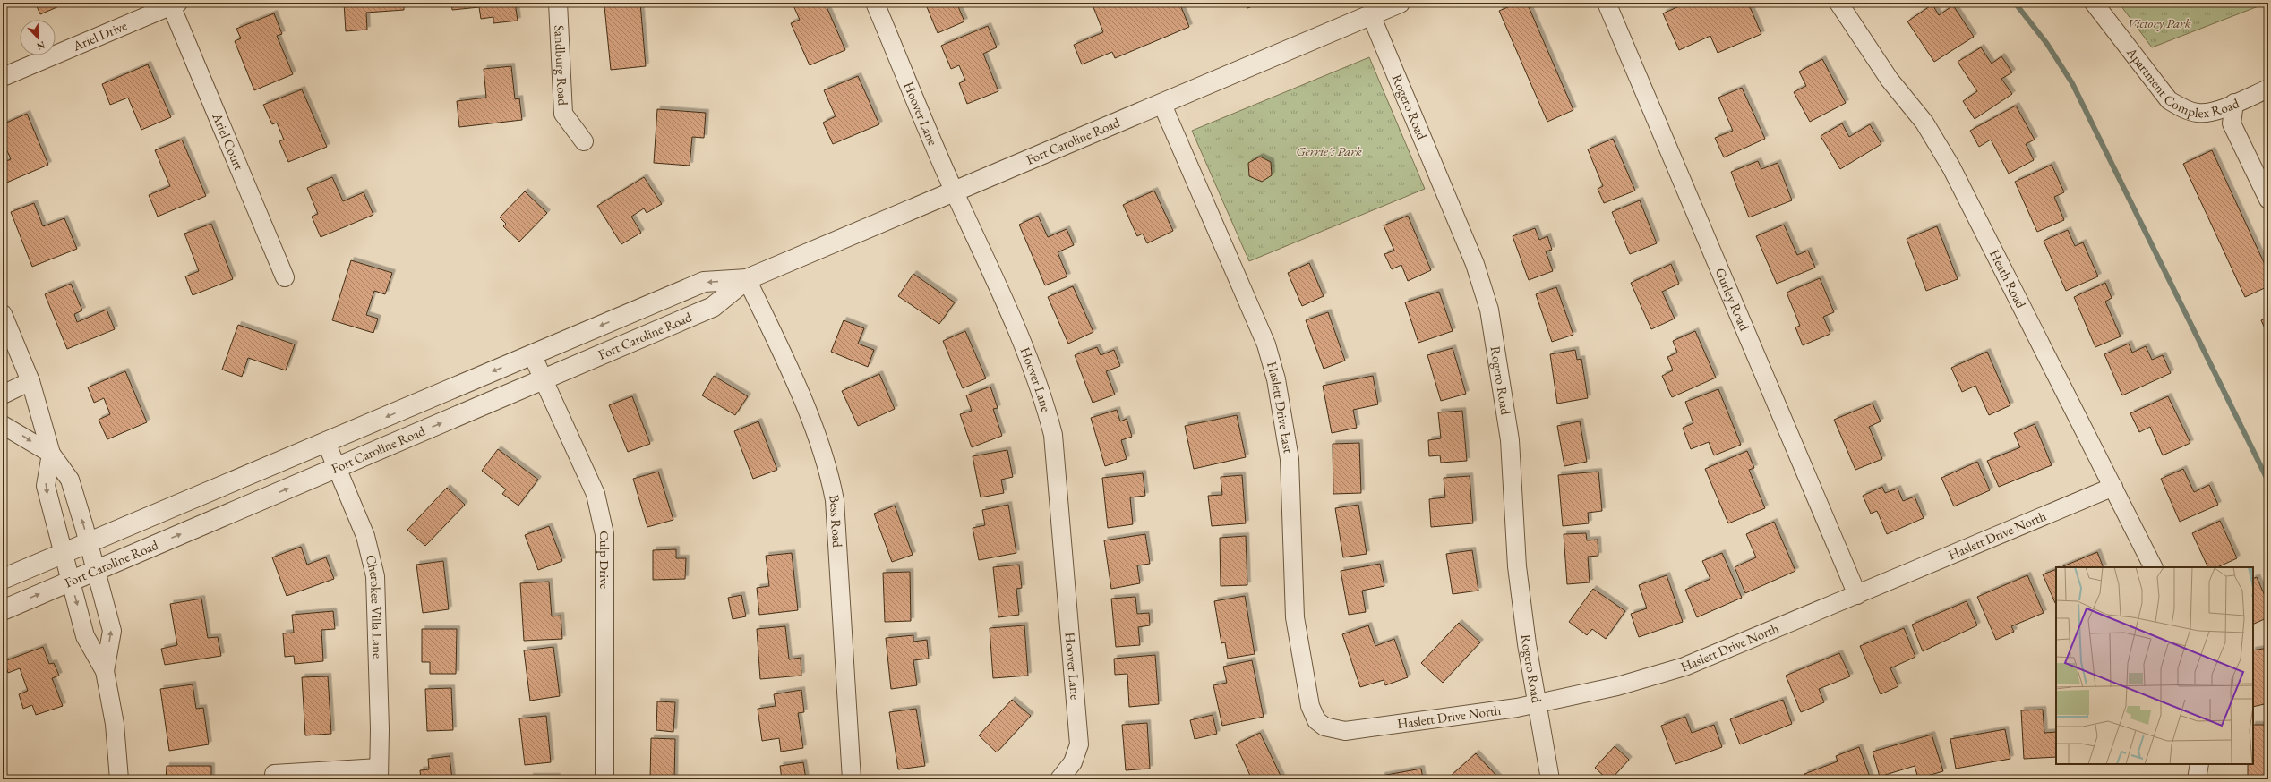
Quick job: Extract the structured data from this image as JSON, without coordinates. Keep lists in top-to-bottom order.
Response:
{
  "streets": {
    "street": [
      "Ariel Drive",
      "Sandburg Road",
      "Apartment Complex Road",
      "Rogero Road",
      "Hoover Lane",
      "Ariel Court",
      "Fort Caroline Road",
      "Heath Road",
      "Gurley Road",
      "Haslett Drive East",
      "Bess Road",
      "Haslett Drive North",
      "Culp Drive",
      "Cherokee Villa Lane"
    ]
  },
  "crossings": [
    ["Ariel Drive", "Ariel Court"],
    ["Rogero Road", "Fort Caroline Road"],
    ["Rogero Road", "Haslett Drive North"],
    ["Hoover Lane", "Fort Caroline Road"],
    ["Fort Caroline Road", "Haslett Drive East"],
    ["Fort Caroline Road", "Bess Road"],
    ["Fort Caroline Road", "Culp Drive"],
    ["Fort Caroline Road", "Cherokee Villa Lane"],
    ["Heath Road", "Haslett Drive North"],
    ["Gurley Road", "Haslett Drive North"],
    ["Haslett Drive East", "Haslett Drive North"]
  ],
  "parks": ["Victory Park", "Gerrie's Park"],
  "north": "bottom"
}
